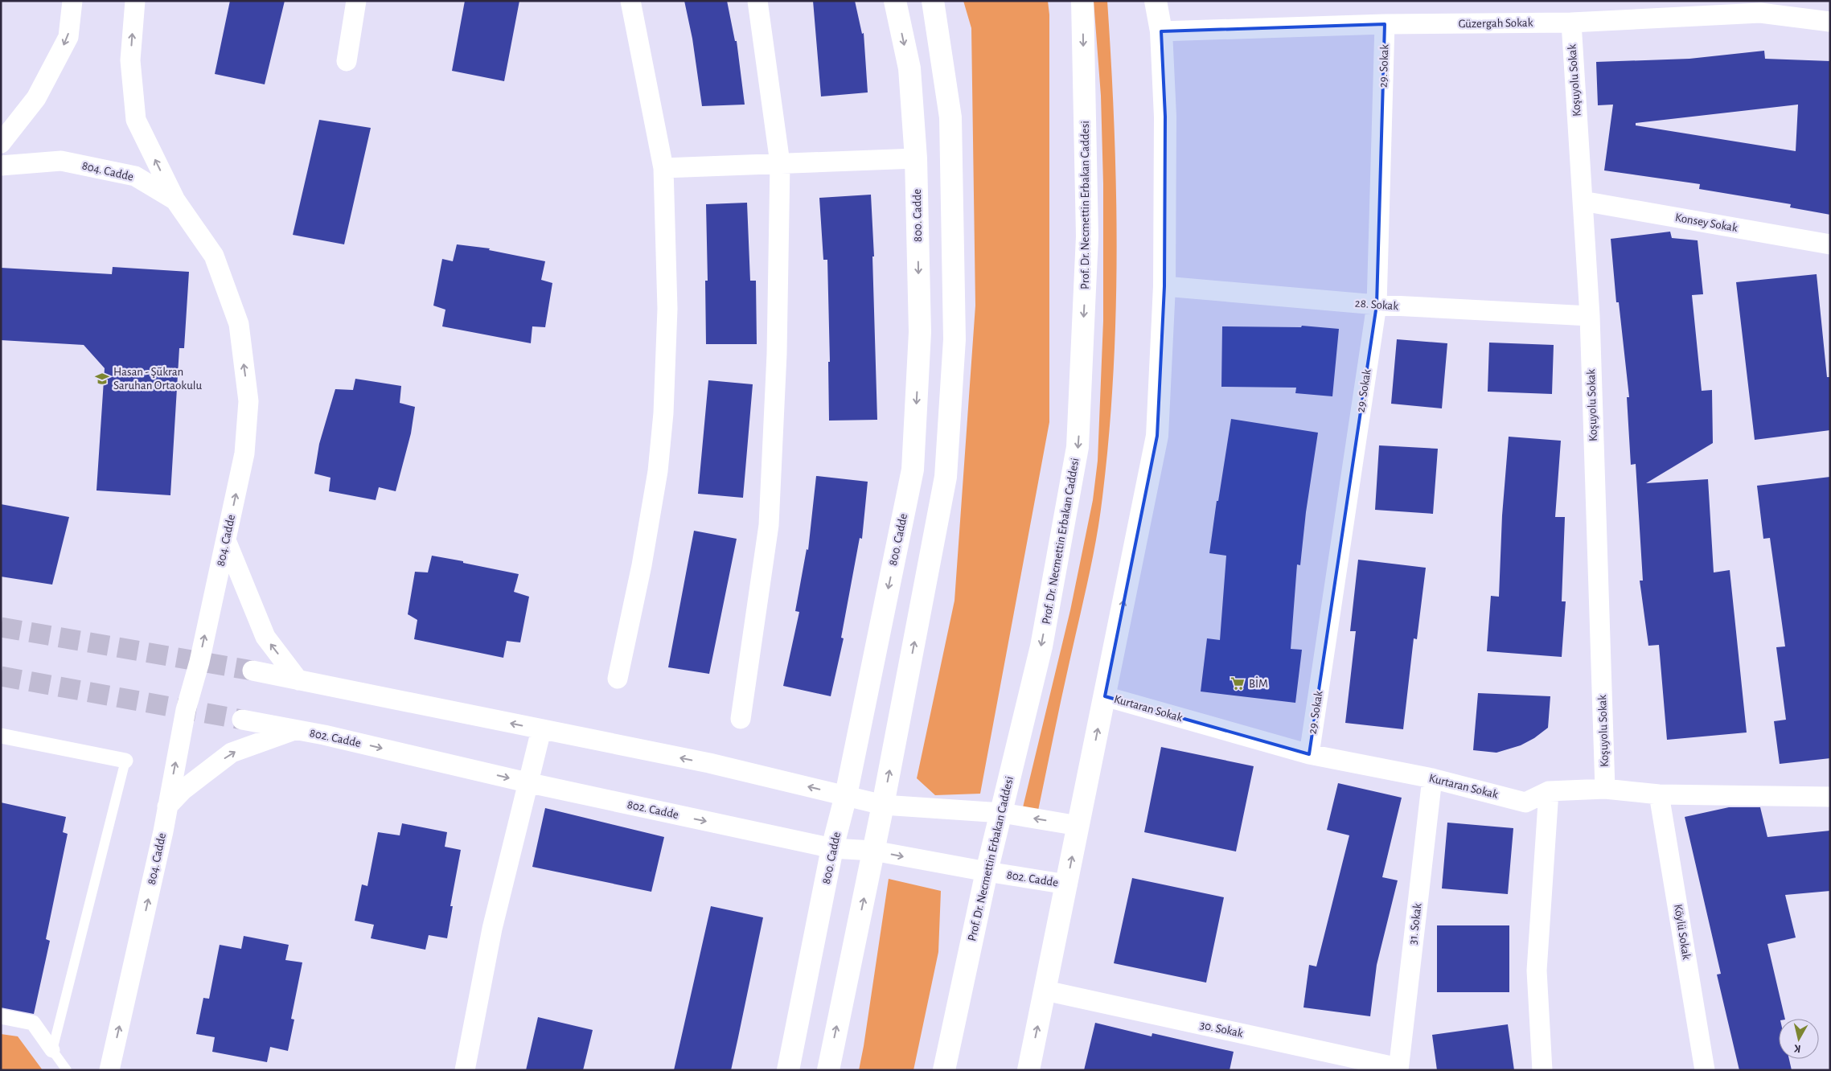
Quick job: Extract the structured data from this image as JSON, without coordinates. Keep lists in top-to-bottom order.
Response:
{
  "streets": {
    "main road": ["Prof. Dr. Necmettin Erbakan Caddesi", "800. Cadde"],
    "street": [
      "Güzergah Sokak",
      "29. Sokak",
      "Koşuyolu Sokak",
      "804. Cadde",
      "Konsey Sokak",
      "28. Sokak",
      "Kurtaran Sokak",
      "802. Cadde",
      "31. Sokak",
      "Köylü Sokak",
      "30. Sokak"
    ]
  },
  "crossings": [
    ["Güzergah Sokak", "29. Sokak"],
    ["Güzergah Sokak", "Koşuyolu Sokak"],
    ["29. Sokak", "28. Sokak"],
    ["29. Sokak", "Kurtaran Sokak"],
    ["Koşuyolu Sokak", "Konsey Sokak"],
    ["Koşuyolu Sokak", "28. Sokak"],
    ["Koşuyolu Sokak", "Kurtaran Sokak"],
    ["Prof. Dr. Necmettin Erbakan Caddesi", "802. Cadde"],
    ["800. Cadde", "802. Cadde"],
    ["Kurtaran Sokak", "31. Sokak"],
    ["Kurtaran Sokak", "Köylü Sokak"],
    ["31. Sokak", "30. Sokak"]
  ],
  "one_way": ["804. Cadde"],
  "places": {
    "school or university": ["Hasan - Şükran Saruhan Ortaokulu"],
    "supermarket": ["BİM"]
  },
  "north": "bottom"
}
